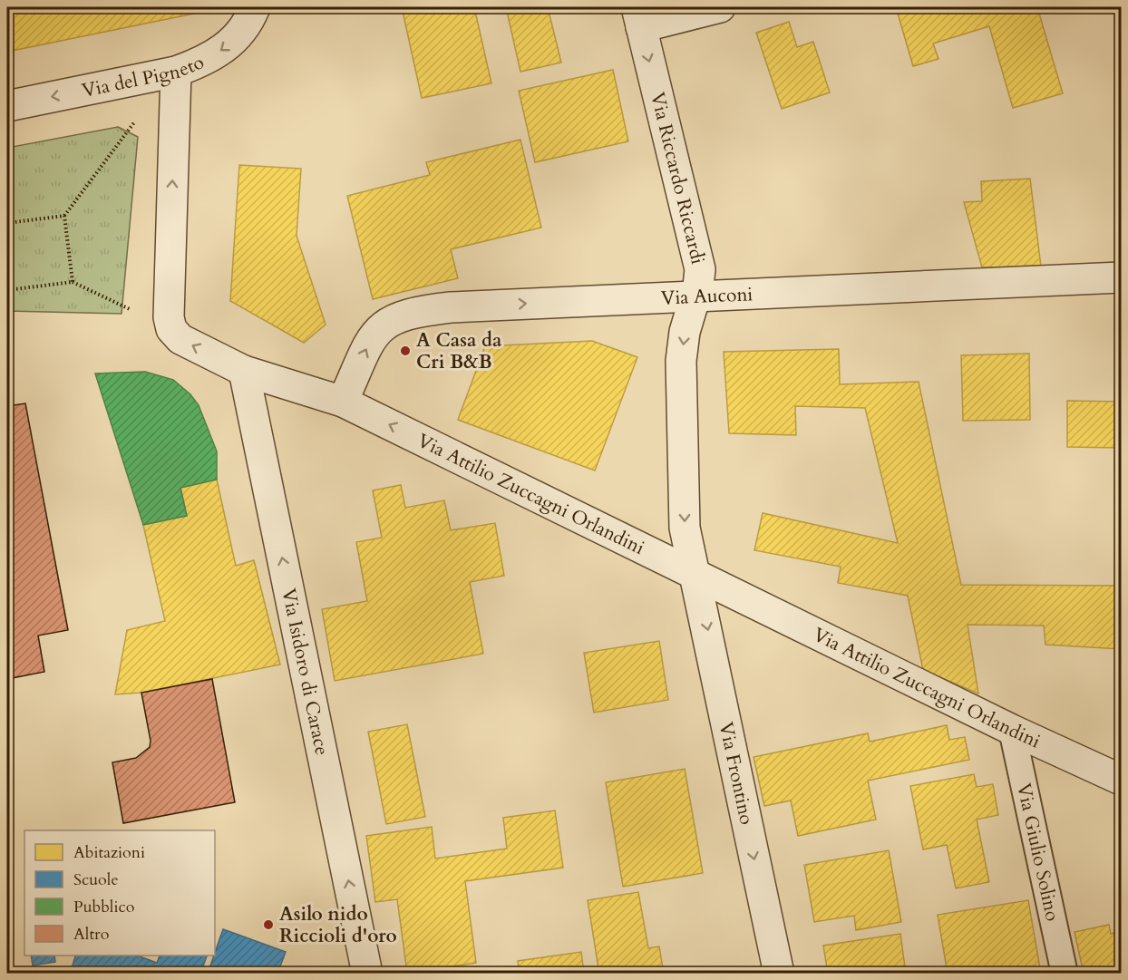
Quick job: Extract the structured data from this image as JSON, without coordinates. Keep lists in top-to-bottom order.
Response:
{
  "streets": {
    "street": [
      "Via del Pigneto",
      "Via Riccardo Riccardi",
      "Via Auconi",
      "Via Attilio Zuccagni Orlandini",
      "Via Isidoro di Carace",
      "Via Frontino"
    ],
    "lane": ["Via Giulio Solino"]
  },
  "crossings": [
    ["Via del Pigneto", "Via Attilio Zuccagni Orlandini"],
    ["Via Riccardo Riccardi", "Via Auconi"],
    ["Via Riccardo Riccardi", "Via Attilio Zuccagni Orlandini"],
    ["Via Riccardo Riccardi", "Via Frontino"],
    ["Via Auconi", "Via Attilio Zuccagni Orlandini"],
    ["Via Attilio Zuccagni Orlandini", "Via Isidoro di Carace"],
    ["Via Attilio Zuccagni Orlandini", "Via Frontino"],
    ["Via Attilio Zuccagni Orlandini", "Via Giulio Solino"]
  ],
  "one_way": [
    "Via del Pigneto",
    "Via Riccardo Riccardi",
    "Via Auconi",
    "Via Attilio Zuccagni Orlandini",
    "Via Isidoro di Carace",
    "Via Frontino"
  ],
  "places": ["A Casa da Cri B&B", "Asilo nido Riccioli d'oro"],
  "legend": [
    "Abitazioni",
    "Scuole",
    "Pubblico",
    "Altro"
  ]
}
